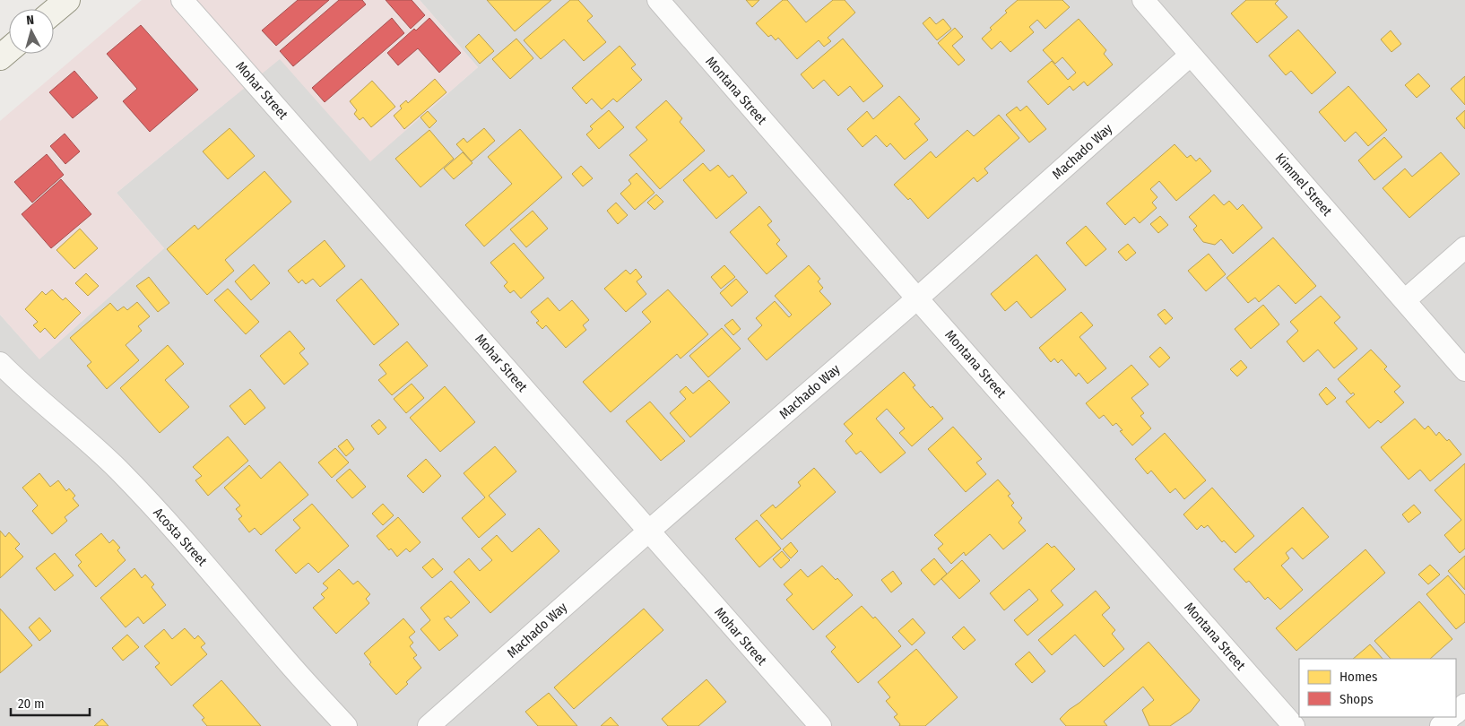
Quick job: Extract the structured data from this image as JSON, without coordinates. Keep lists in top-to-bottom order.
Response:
{
  "streets": {
    "street": [
      "Mohar Street",
      "Montana Street",
      "Machado Way",
      "Kimmel Street",
      "Acosta Street"
    ]
  },
  "crossings": [
    ["Mohar Street", "Machado Way"],
    ["Montana Street", "Machado Way"],
    ["Machado Way", "Kimmel Street"]
  ],
  "legend": ["Homes", "Shops"],
  "scale_bar": "20 m",
  "north": "top"
}
